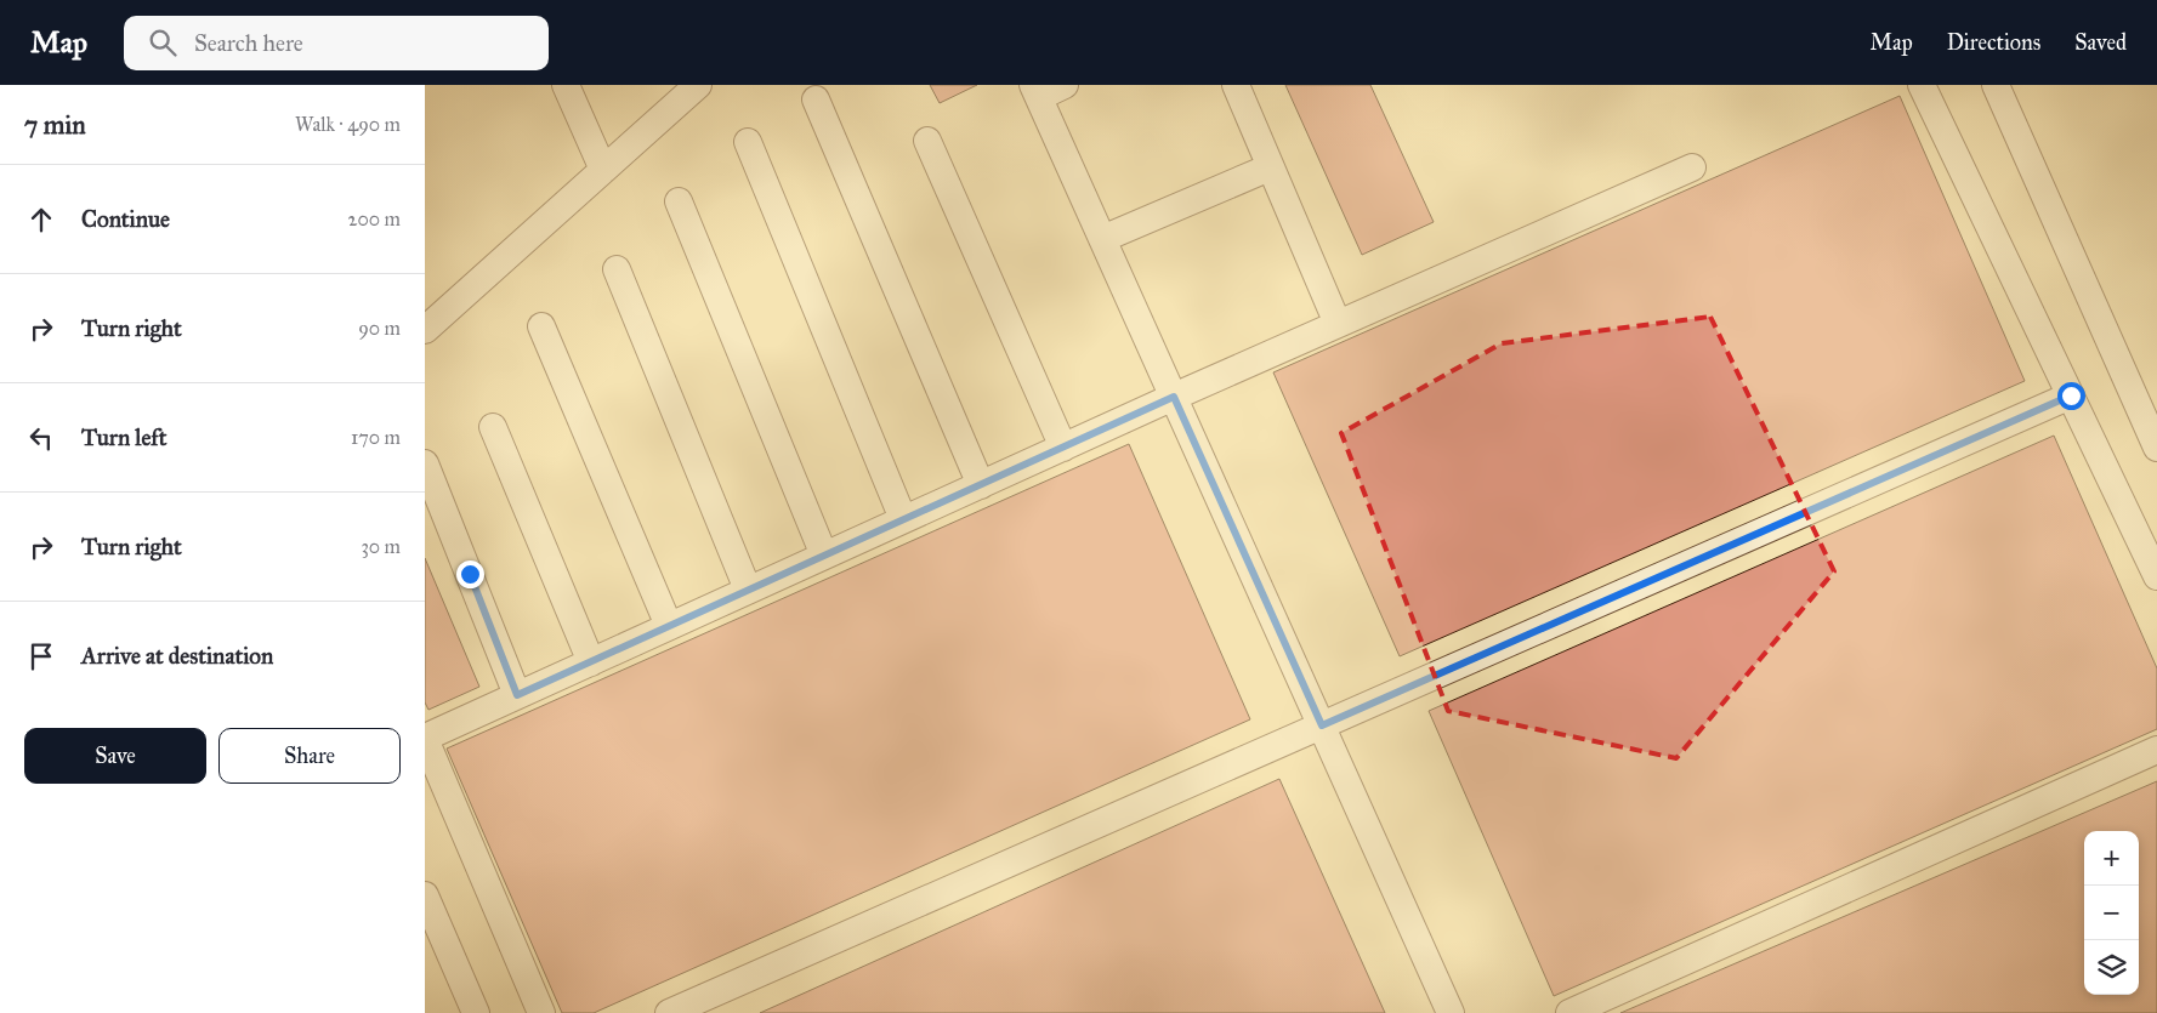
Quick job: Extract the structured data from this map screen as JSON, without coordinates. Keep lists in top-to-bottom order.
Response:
{
  "page": {
    "header": "Map",
    "search": "Search here",
    "nav": ["Map", "Directions", "Saved"],
    "heading": ["7 min", "Walk · 490 m"],
    "list": [
      ["Continue", "200 m"],
      ["Turn right", "90 m"],
      ["Turn left", "170 m"],
      ["Turn right", "30 m"],
      "Arrive at destination"
    ],
    "buttons": ["Save", "Share"],
    "map_buttons": ["+", "−"]
  }
}
